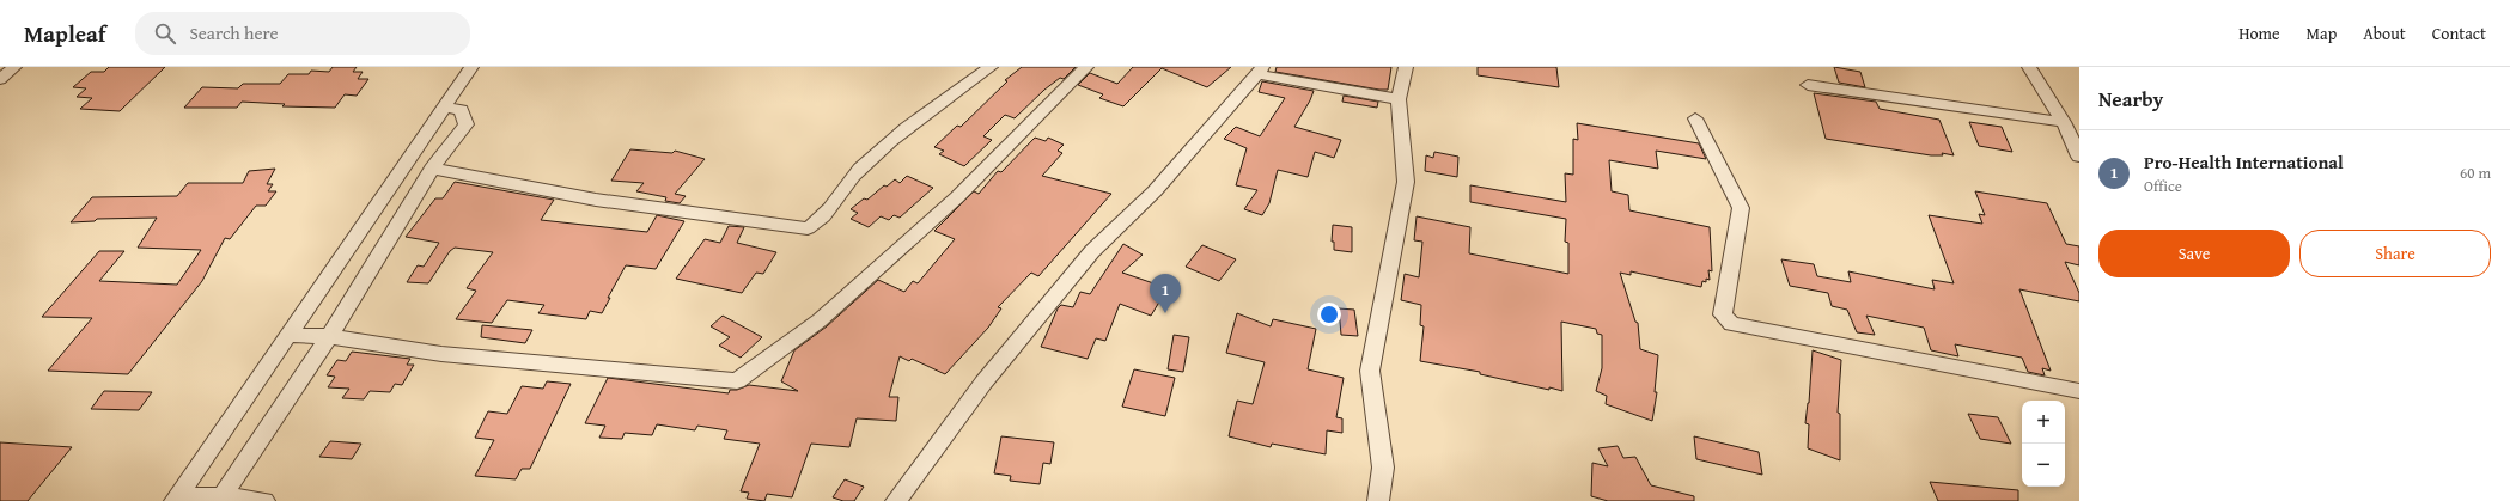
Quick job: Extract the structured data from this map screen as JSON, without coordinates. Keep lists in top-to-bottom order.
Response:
{
  "page": {
    "header": "Mapleaf",
    "search": "Search here",
    "nav": [
      "Home",
      "Map",
      "About",
      "Contact"
    ],
    "heading": "Nearby",
    "list": [
      {
        "mark": "1",
        "name": "Pro-Health International",
        "note": "Office",
        "value": "60 m"
      }
    ],
    "buttons": ["Save", "Share"],
    "pins": "1",
    "map_buttons": ["+", "−"]
  }
}
